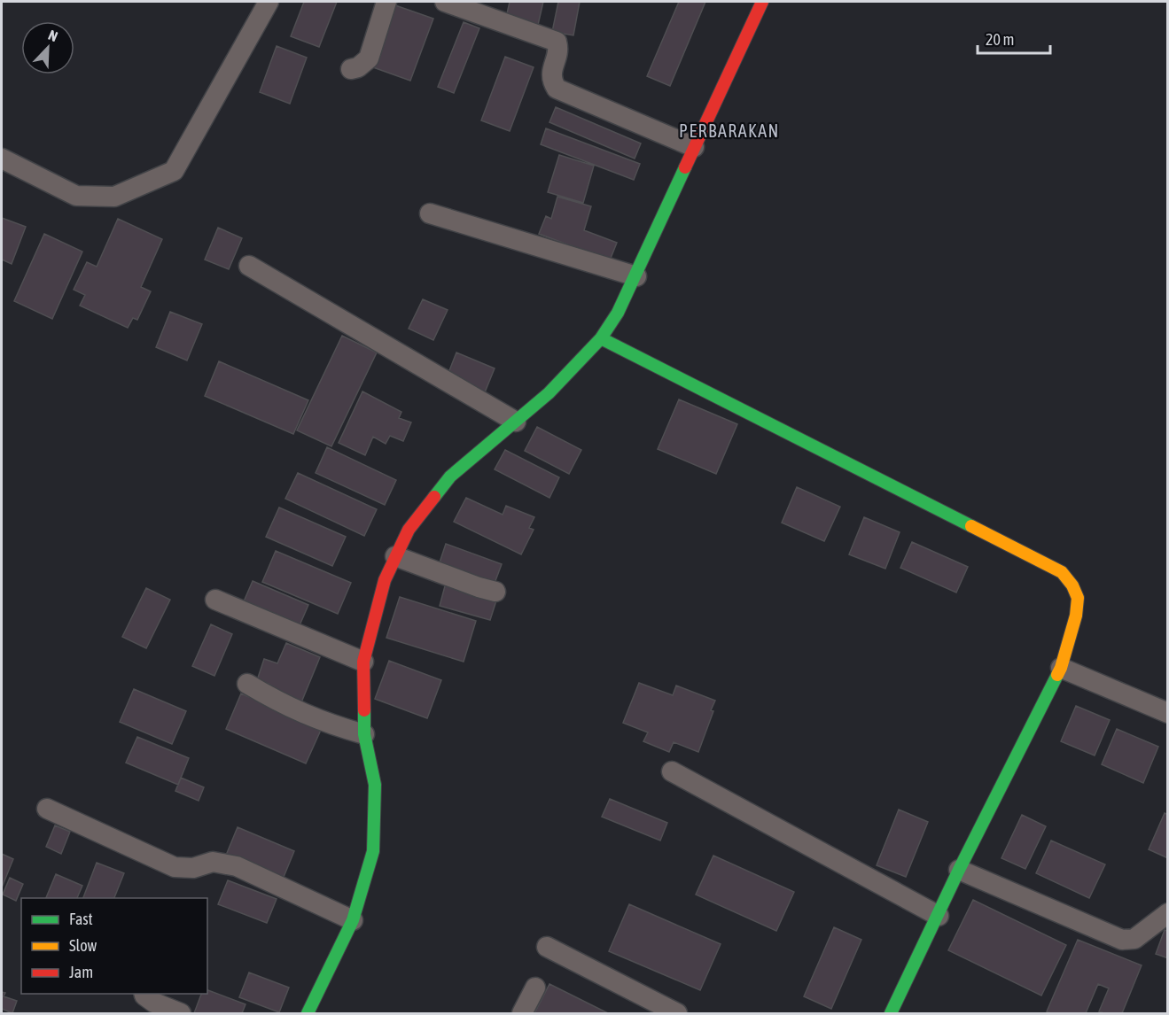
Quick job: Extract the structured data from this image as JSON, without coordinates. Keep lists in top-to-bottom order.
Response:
{
  "districts": ["PERBARAKAN"],
  "legend": ["Fast", "Slow", "Jam"],
  "scale_bar": "20 m",
  "north": "top right"
}
